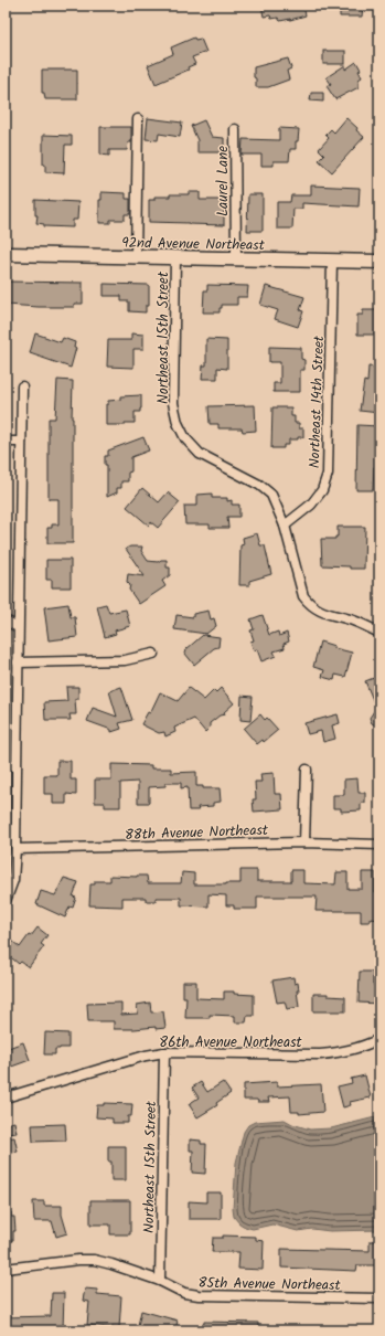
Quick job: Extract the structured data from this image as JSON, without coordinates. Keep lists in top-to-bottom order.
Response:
{
  "streets": {
    "main road": ["92nd Avenue Northeast"],
    "street": [
      "Laurel Lane",
      "Northeast 15th Street",
      "Northeast 14th Street",
      "88th Avenue Northeast",
      "86th Avenue Northeast",
      "85th Avenue Northeast"
    ]
  },
  "crossings": [
    ["Laurel Lane", "92nd Avenue Northeast"],
    ["92nd Avenue Northeast", "Northeast 15th Street"],
    ["92nd Avenue Northeast", "Northeast 14th Street"],
    ["Northeast 15th Street", "Northeast 14th Street"],
    ["Northeast 15th Street", "86th Avenue Northeast"],
    ["Northeast 15th Street", "85th Avenue Northeast"]
  ]
}
